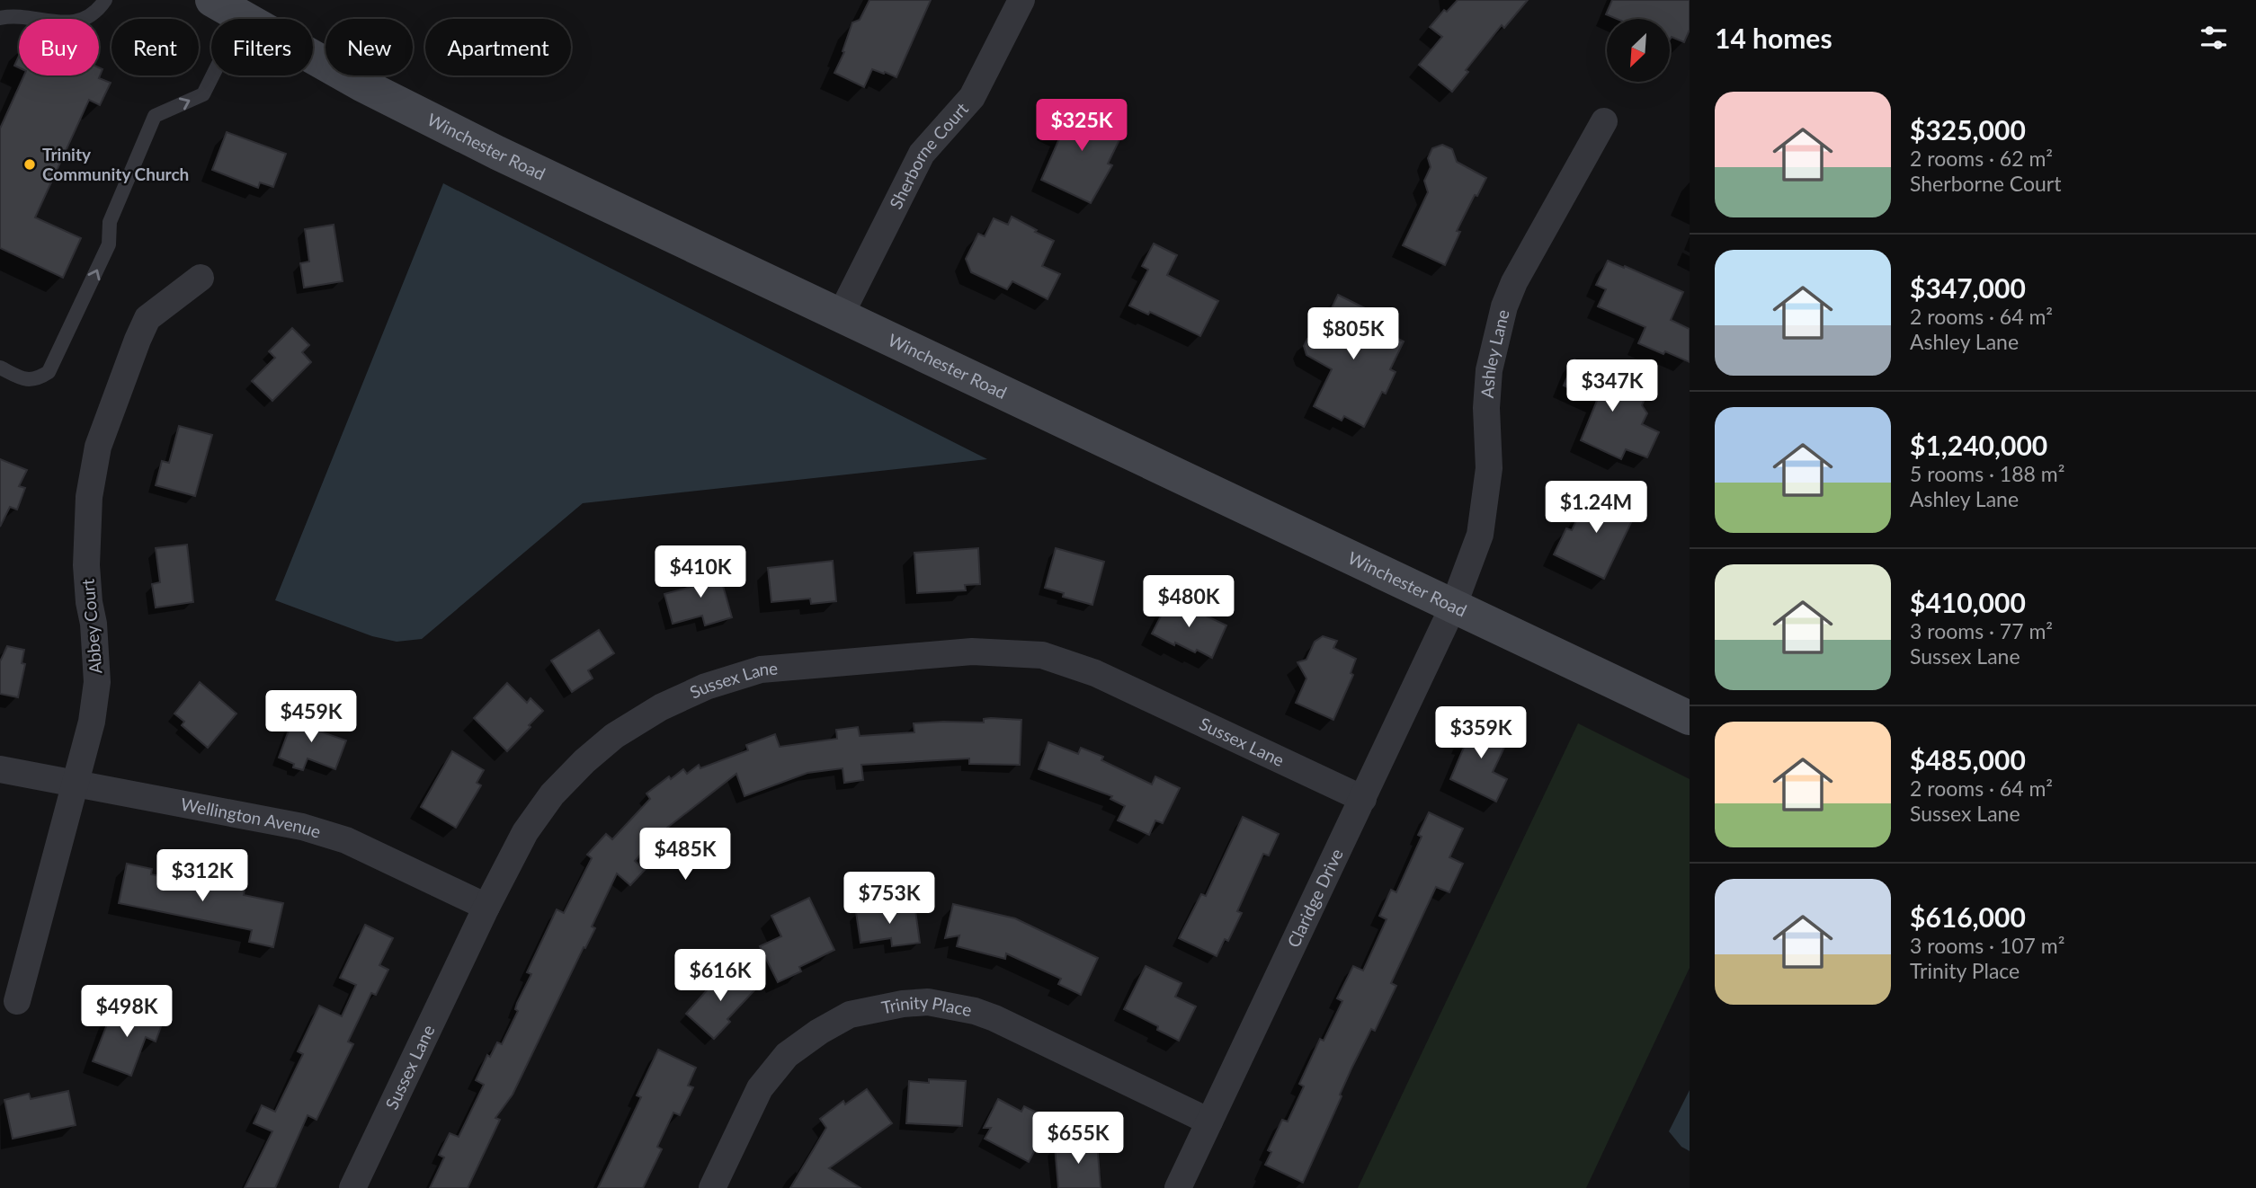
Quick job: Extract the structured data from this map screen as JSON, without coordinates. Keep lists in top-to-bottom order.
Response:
{
  "streets": {
    "main road": ["Winchester Road"],
    "street": [
      "Sherborne Court",
      "Ashley Lane",
      "Abbey Court",
      "Sussex Lane",
      "Wellington Avenue",
      "Claridge Drive",
      "Trinity Place"
    ]
  },
  "crossings": [
    ["Winchester Road", "Sherborne Court"],
    ["Winchester Road", "Ashley Lane"],
    ["Winchester Road", "Claridge Drive"],
    ["Ashley Lane", "Claridge Drive"],
    ["Abbey Court", "Wellington Avenue"],
    ["Sussex Lane", "Wellington Avenue"],
    ["Sussex Lane", "Claridge Drive"],
    ["Claridge Drive", "Trinity Place"]
  ],
  "places": ["Trinity Community Church"],
  "north": "bottom left",
  "page": {
    "heading": "14 homes",
    "chip": [
      "Buy",
      "Rent",
      "Filters",
      "New",
      "Apartment"
    ],
    "list": [
      {
        "name": "$325,000",
        "note": "2 rooms · 62 m² · Sherborne Court"
      },
      {
        "name": "$347,000",
        "note": "2 rooms · 64 m² · Ashley Lane"
      },
      {
        "name": "$1,240,000",
        "note": "5 rooms · 188 m² · Ashley Lane"
      },
      {
        "name": "$410,000",
        "note": "3 rooms · 77 m² · Sussex Lane"
      },
      {
        "name": "$485,000",
        "note": "2 rooms · 64 m² · Sussex Lane"
      },
      {
        "name": "$616,000",
        "note": "3 rooms · 107 m² · Trinity Place"
      }
    ],
    "price": [
      "$325K",
      "$805K",
      "$347K",
      "$1.24M",
      "$410K",
      "$480K",
      "$459K",
      "$359K",
      "$485K",
      "$312K",
      "$753K",
      "$616K",
      "$498K",
      "$655K"
    ]
  }
}
